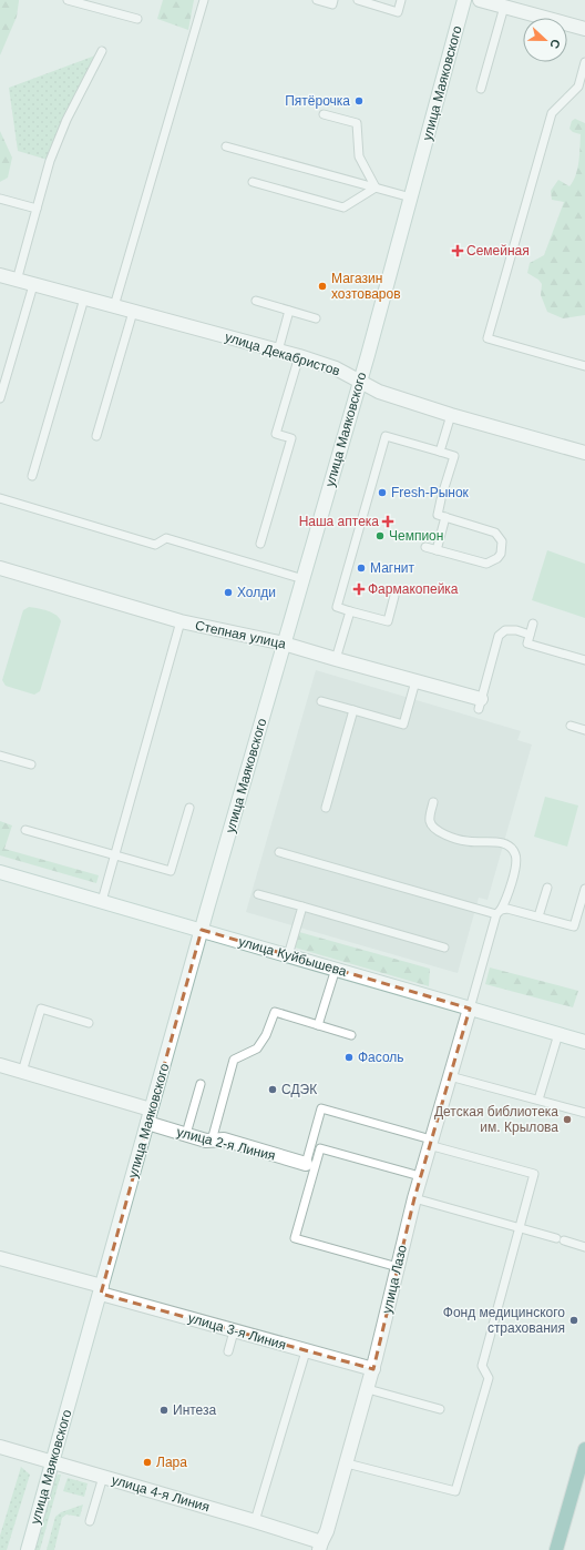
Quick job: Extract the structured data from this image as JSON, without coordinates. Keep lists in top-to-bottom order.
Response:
{
  "streets": {
    "street": [
      "улица Маяковского",
      "улица Декабристов",
      "Степная улица",
      "улица Куйбышева",
      "улица 2-я Линия",
      "улица Лазо",
      "улица 3-я Линия",
      "улица 4-я Линия"
    ]
  },
  "crossings": [
    ["улица Маяковского", "улица Декабристов"],
    ["улица Маяковского", "Степная улица"],
    ["улица Маяковского", "улица Куйбышева"],
    ["улица Маяковского", "улица 2-я Линия"],
    ["улица Маяковского", "улица 3-я Линия"],
    ["улица Маяковского", "улица 4-я Линия"],
    ["улица Куйбышева", "улица Лазо"],
    ["улица Лазо", "улица 3-я Линия"],
    ["улица Лазо", "улица 4-я Линия"]
  ],
  "places": {
    "other": [
      "Пятёрочка",
      "Магазин хозтоваров",
      "Fresh-Рынок",
      "Чемпион",
      "Магнит",
      "Холди",
      "Фасоль",
      "СДЭК",
      "Детская библиотека им. Крылова",
      "Фонд медицинского страхования",
      "Интеза",
      "Лара"
    ],
    "health": ["Семейная", "Наша аптека", "Фармакопейка"]
  },
  "north": "right"
}
